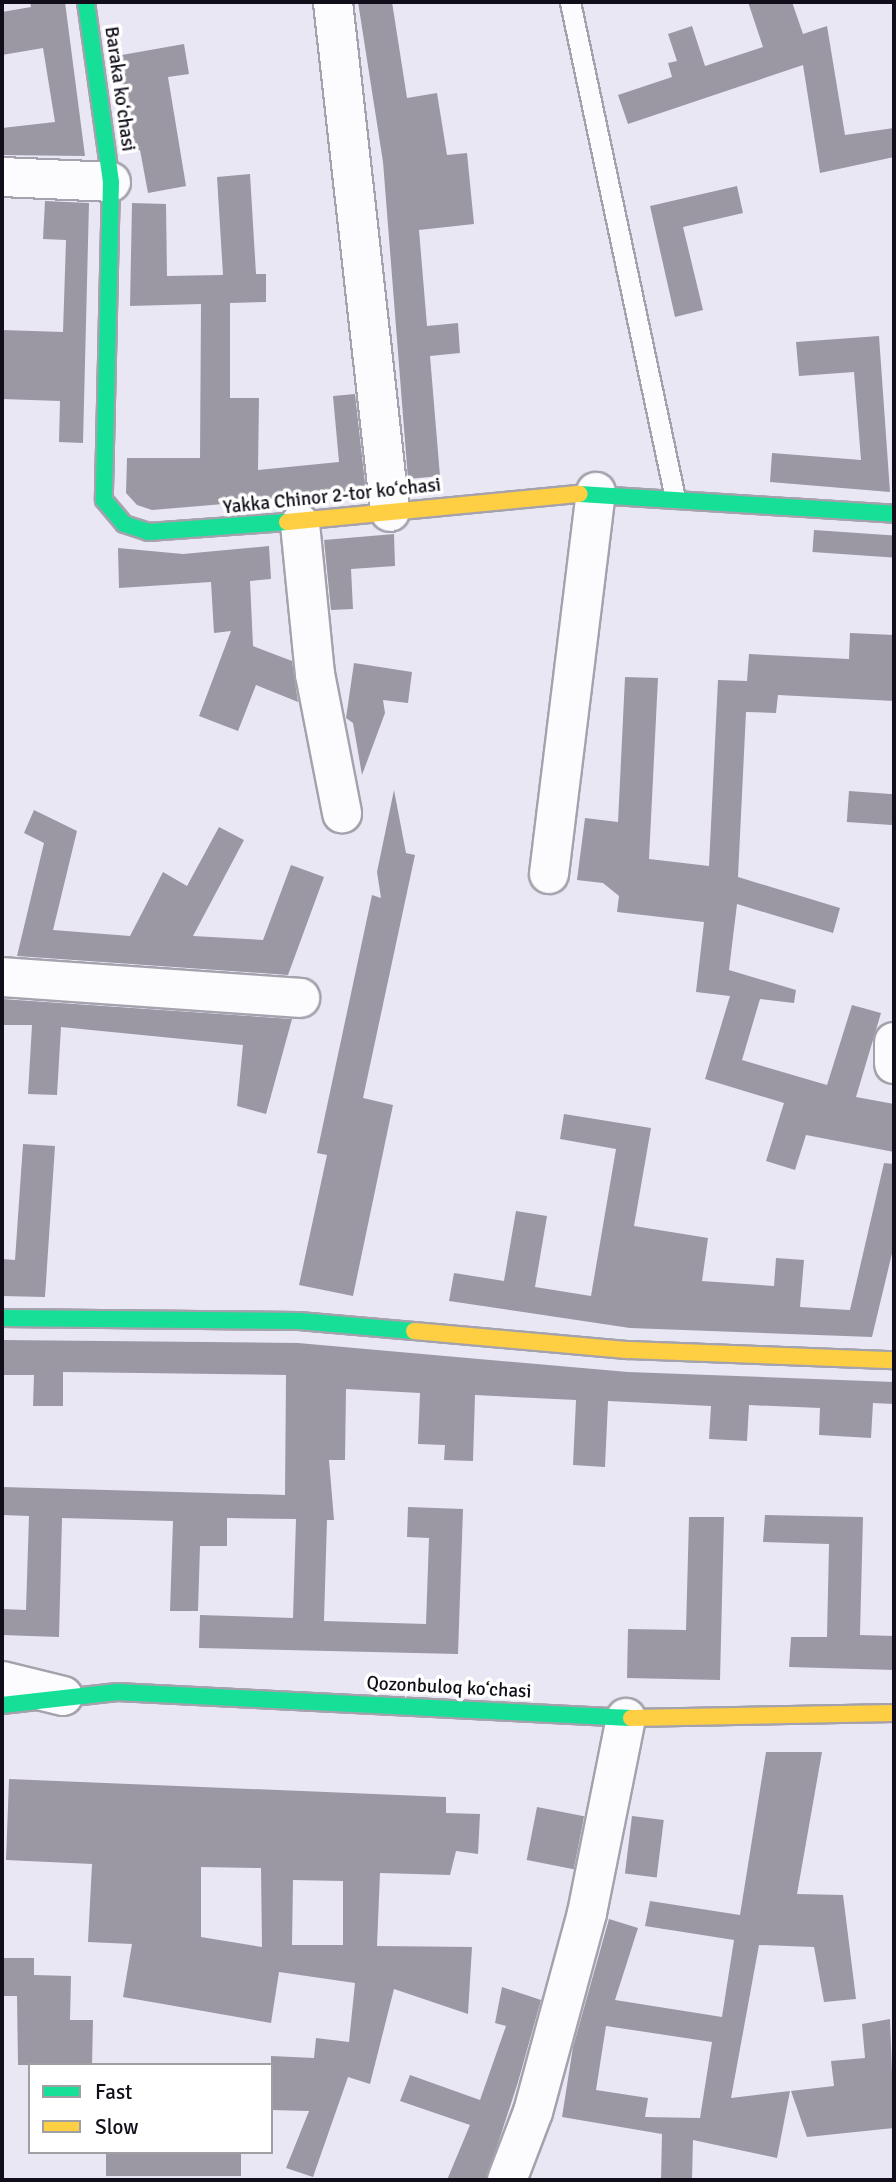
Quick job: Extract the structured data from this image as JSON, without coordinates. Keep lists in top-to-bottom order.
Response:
{
  "streets": {
    "street": ["Baraka koʻchasi", "Yakka Chinor 2-tor koʻchasi", "Qozonbuloq koʻchasi"]
  },
  "crossings": [
    ["Baraka koʻchasi", "Yakka Chinor 2-tor koʻchasi"]
  ],
  "legend": ["Fast", "Slow"]
}
